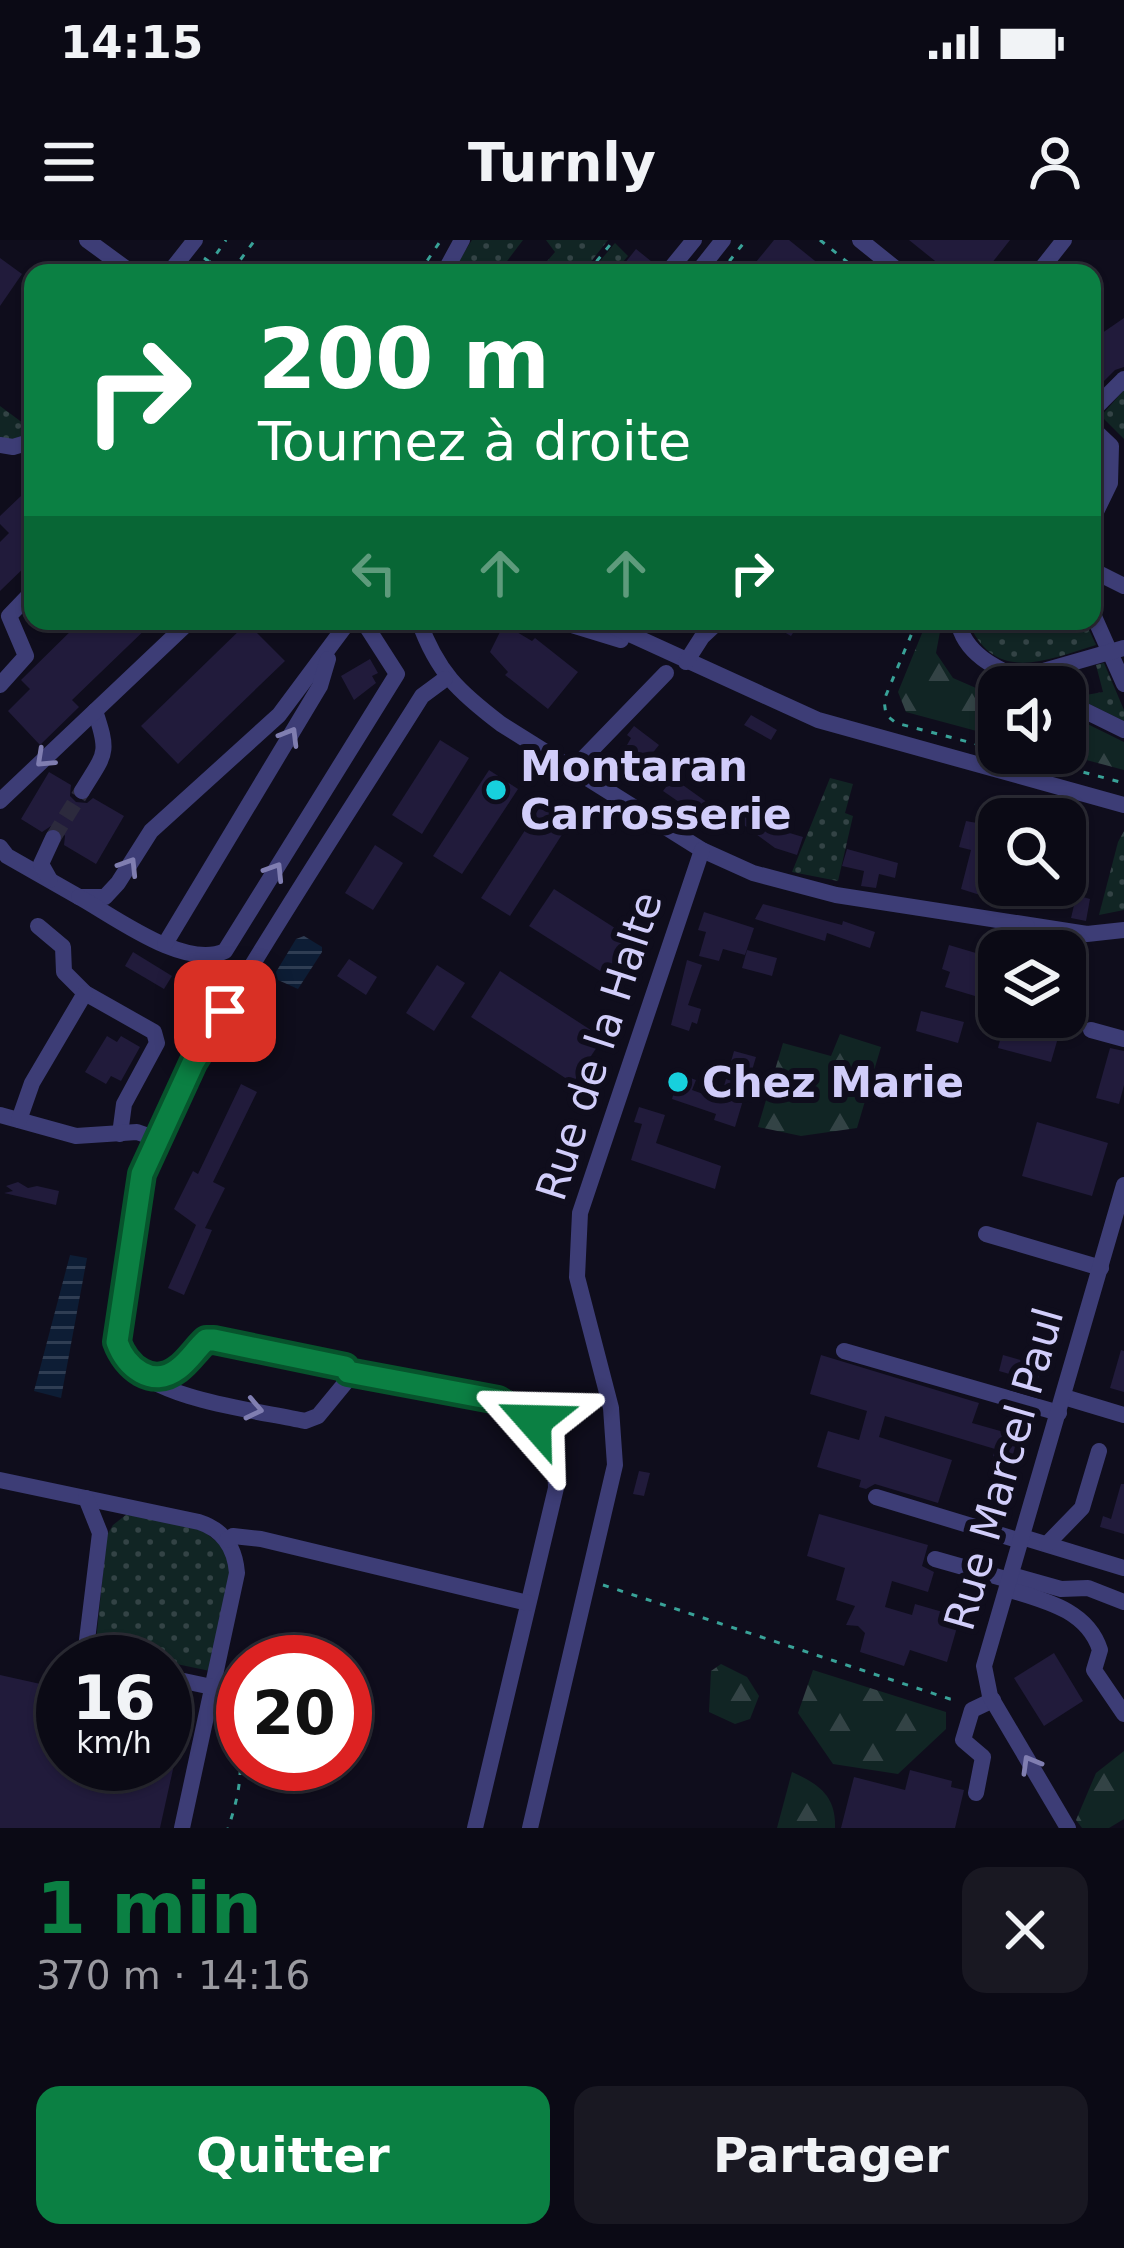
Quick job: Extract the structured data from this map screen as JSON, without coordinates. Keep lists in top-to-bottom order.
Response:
{
  "streets": {
    "street": ["Rue de la Halte", "Rue Marcel Paul"]
  },
  "places": ["Montaran Carrosserie", "Chez Marie"],
  "page": {
    "status": "14:15",
    "header": "Turnly",
    "turn": ["200 m", "Tournez à droite"],
    "speed": "16 km/h",
    "limit": "20",
    "heading": ["1 min", "370 m · 14:16"],
    "buttons": ["Quitter", "Partager"]
  }
}
